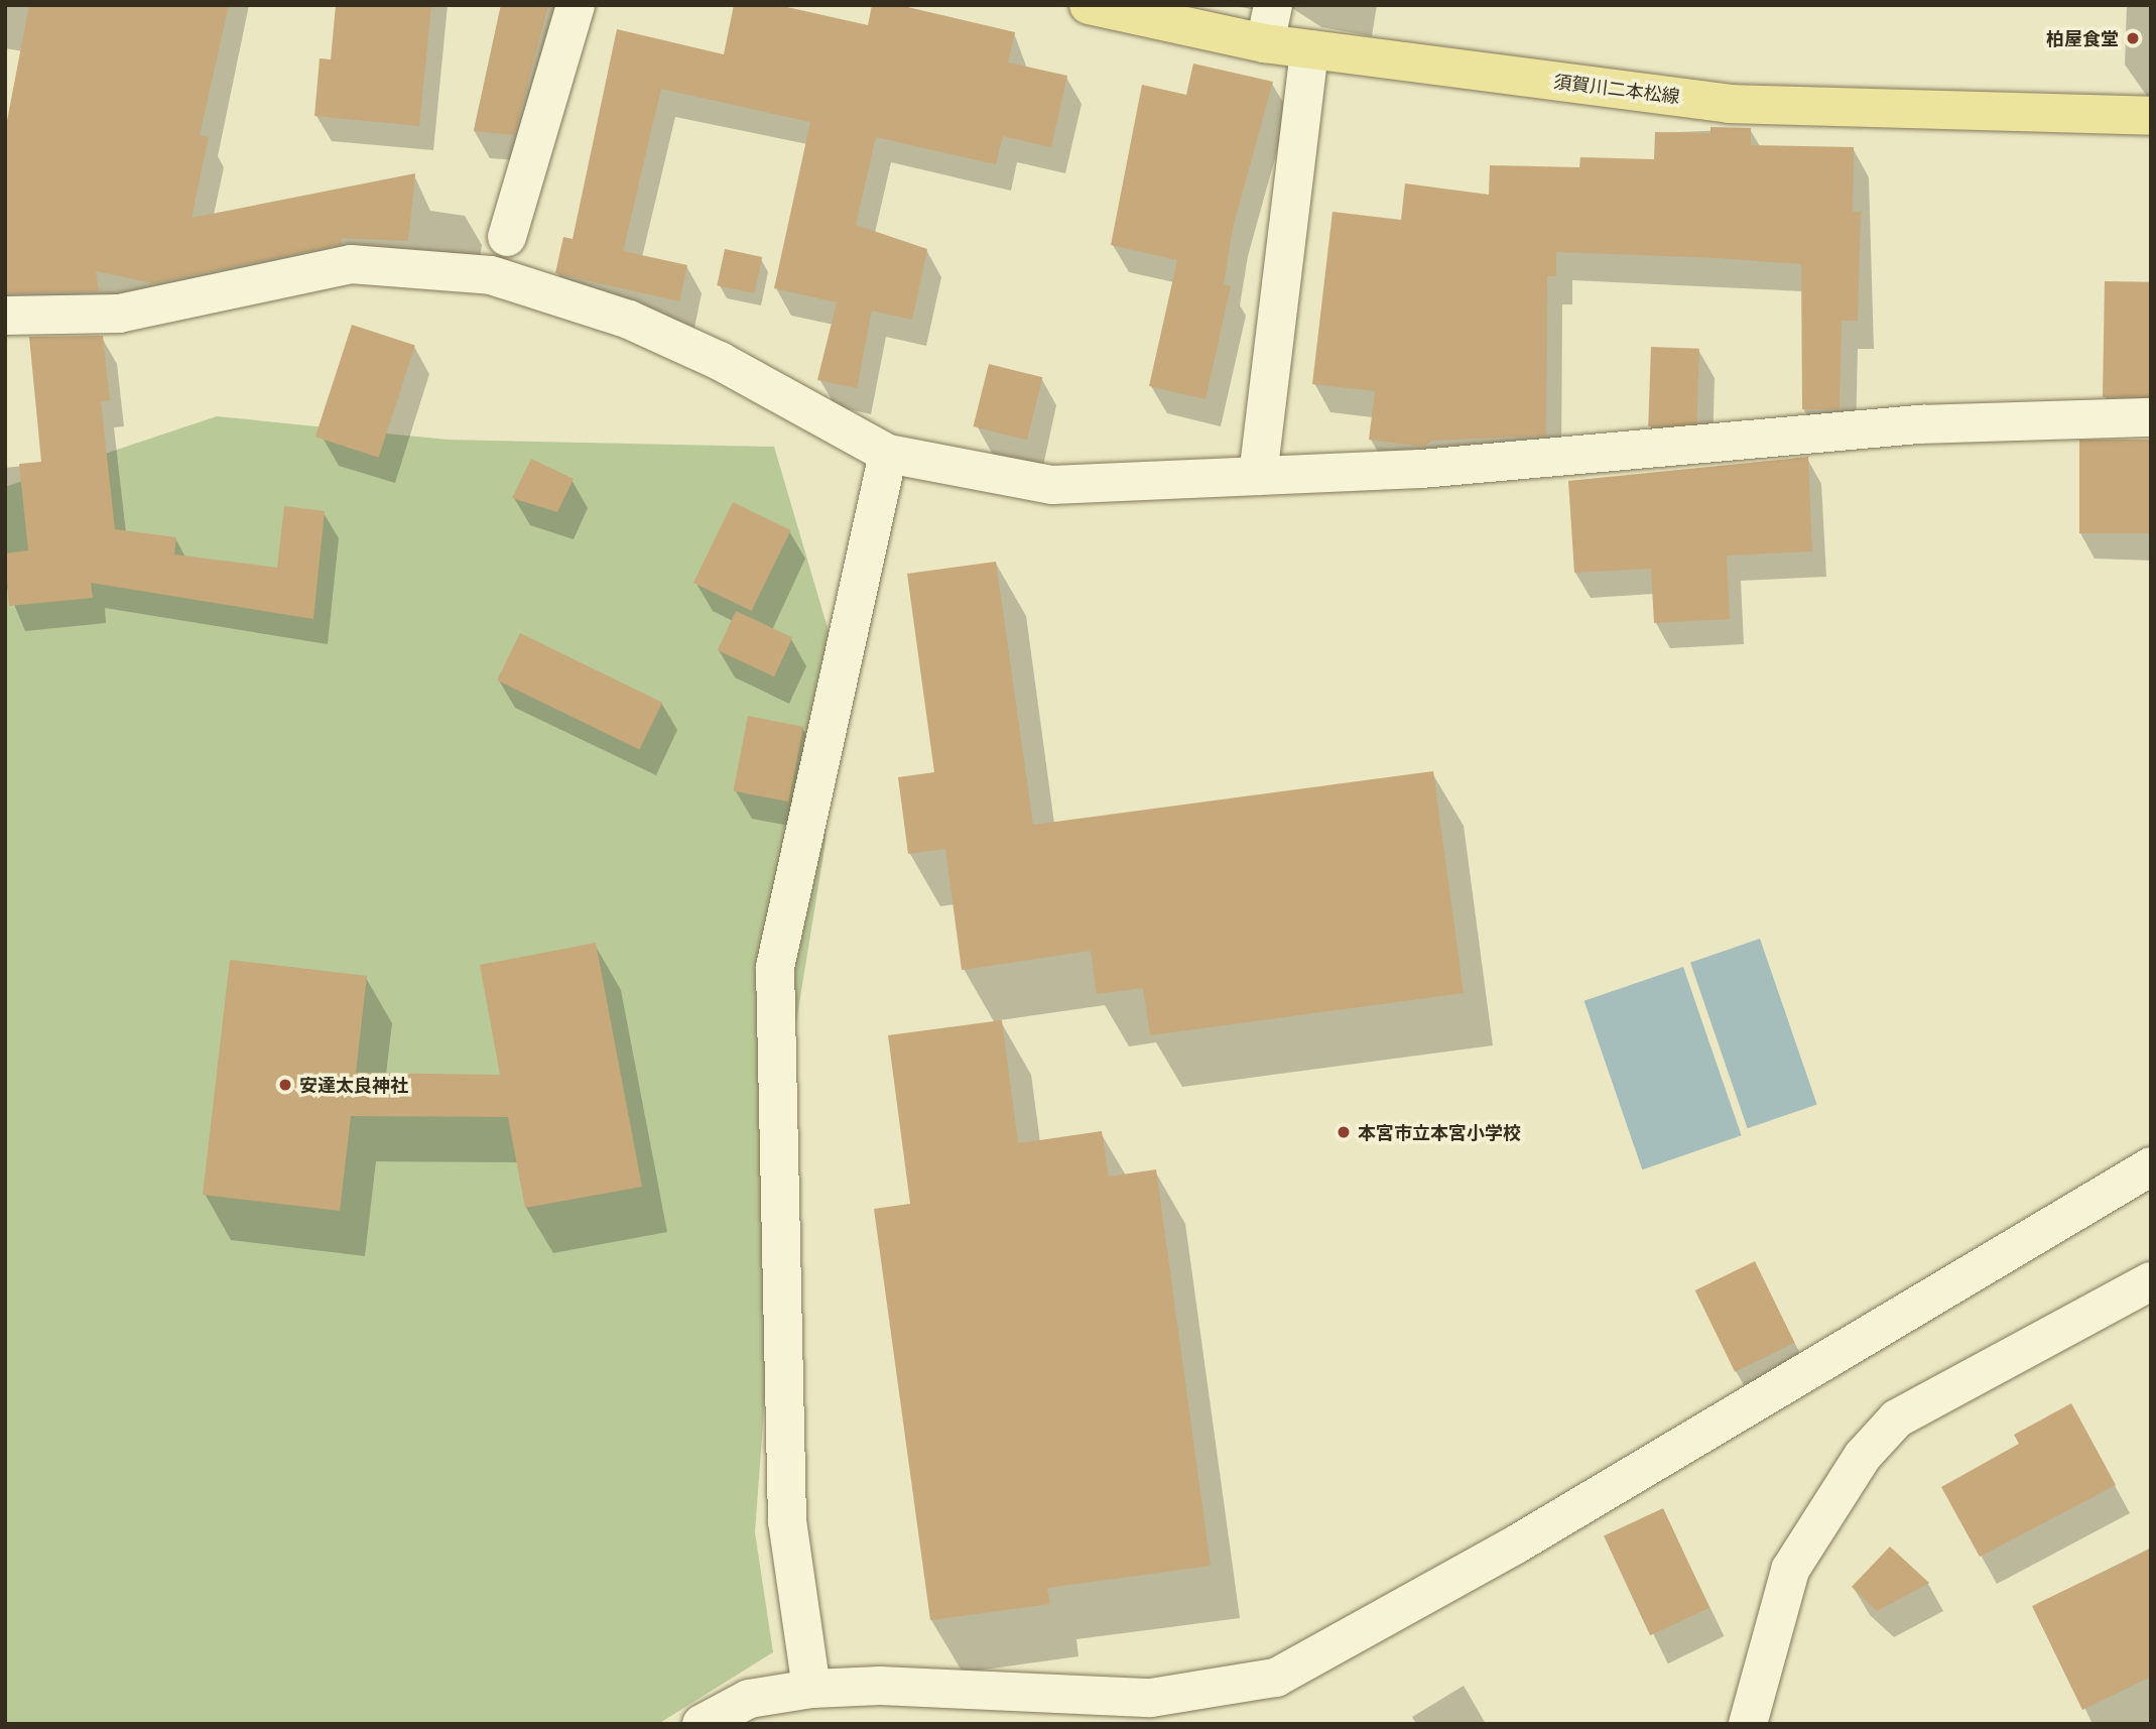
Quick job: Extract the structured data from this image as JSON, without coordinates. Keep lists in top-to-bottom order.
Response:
{
  "streets": {
    "main road": ["須賀川二本松線"]
  },
  "places": ["柏屋食堂", "安達太良神社", "本宮市立本宮小学校"]
}
